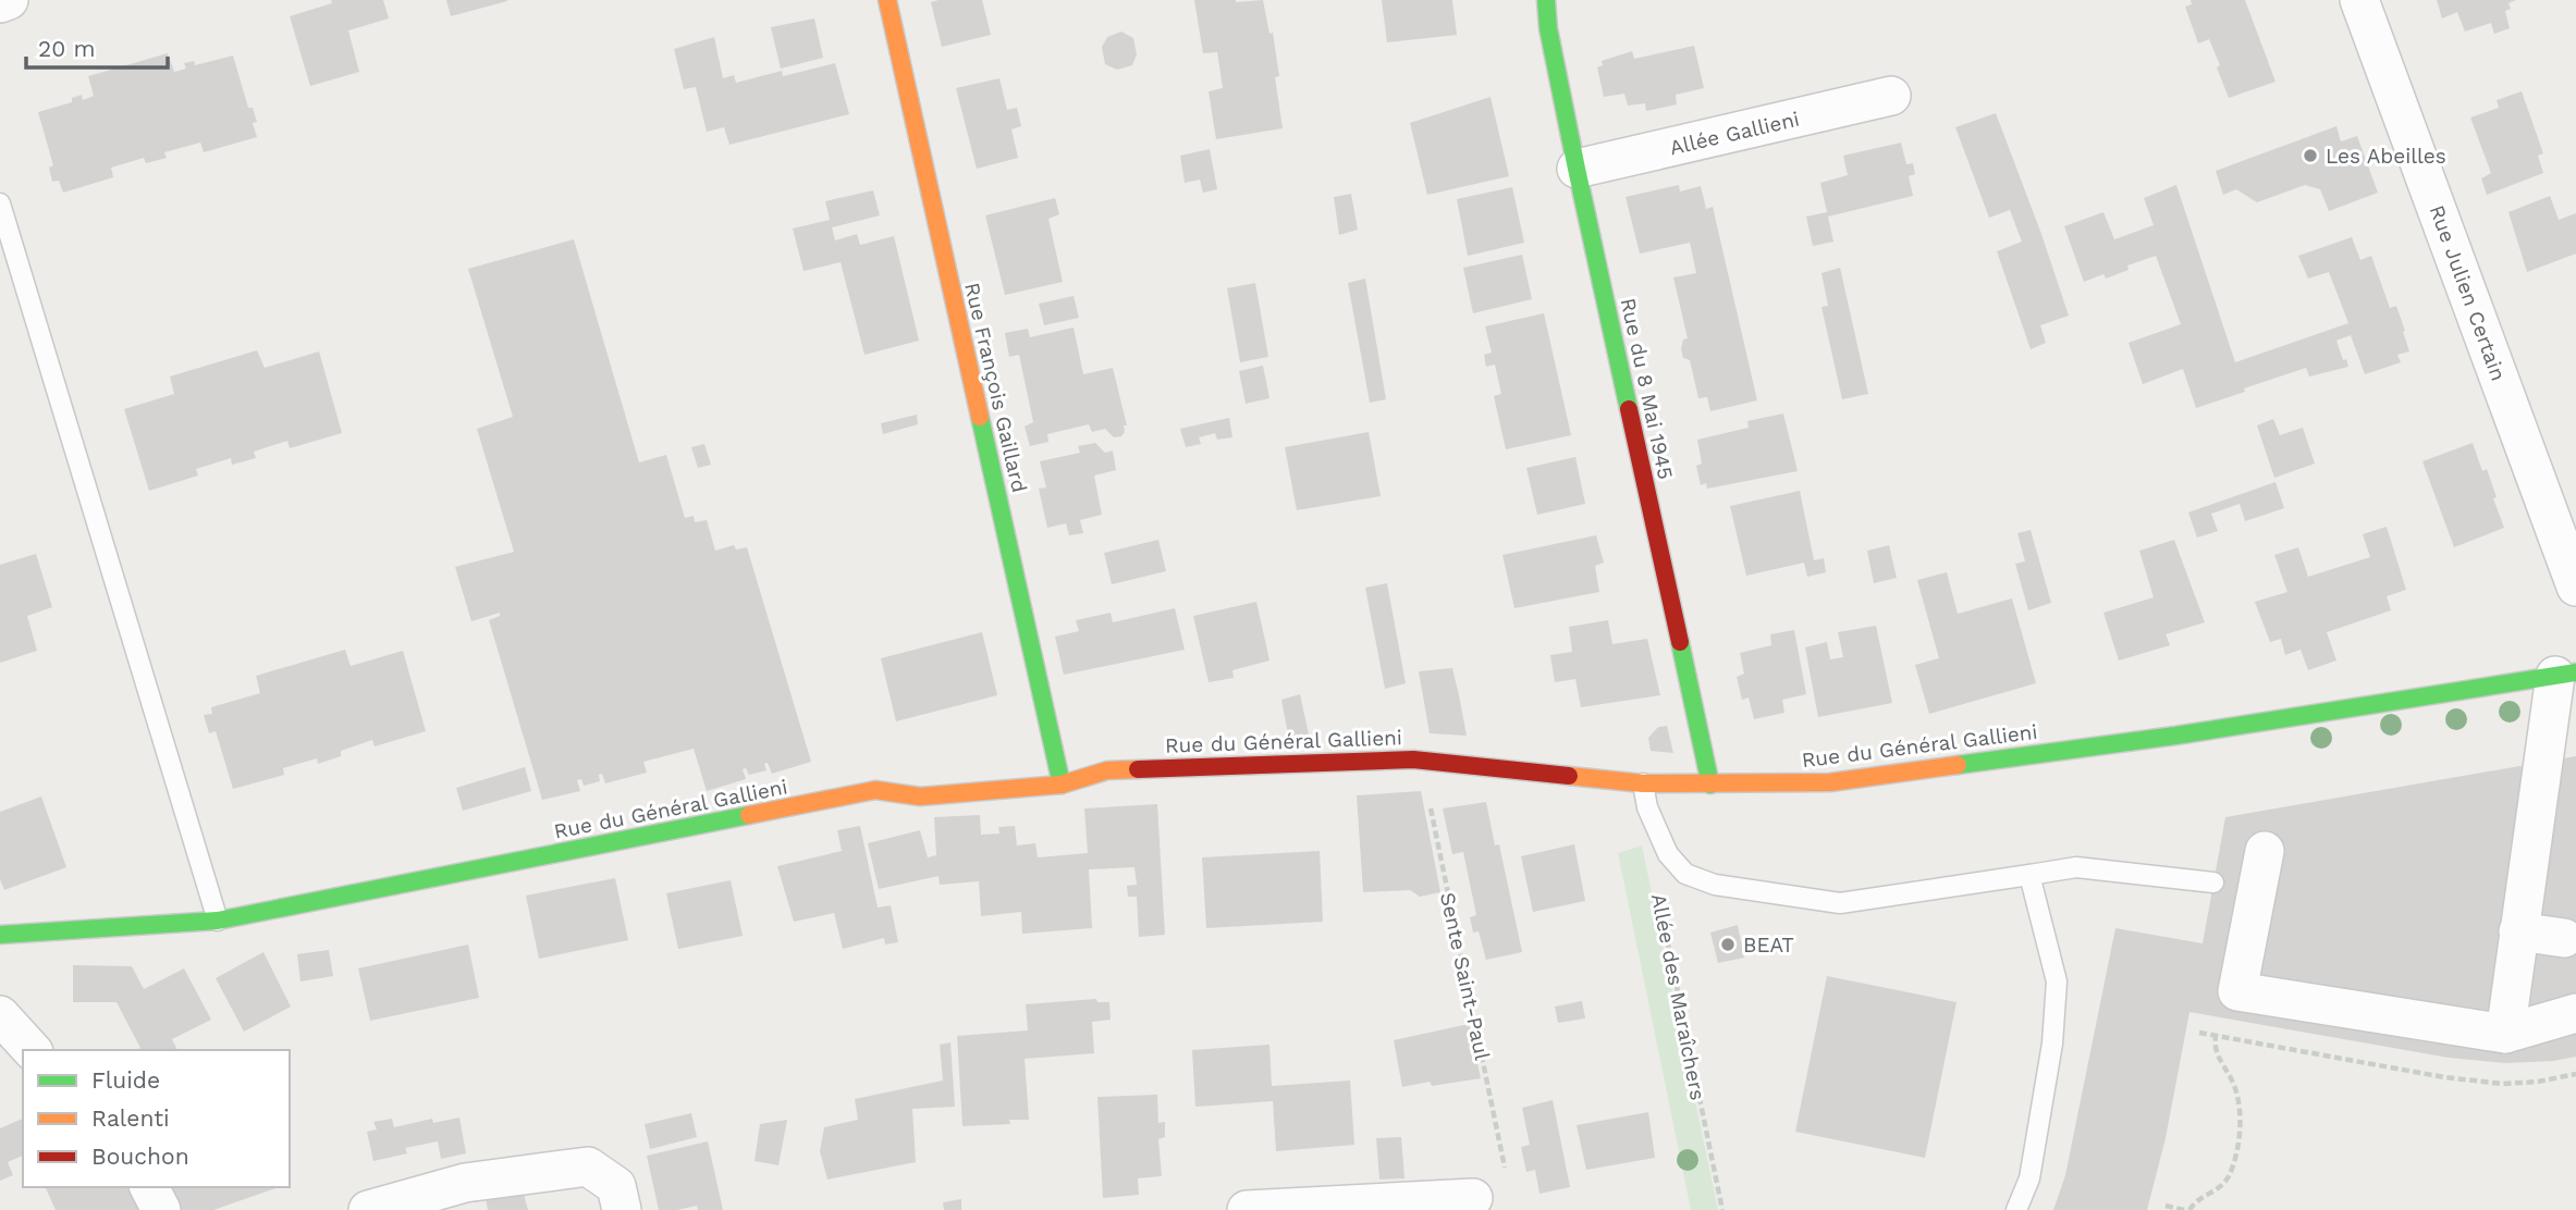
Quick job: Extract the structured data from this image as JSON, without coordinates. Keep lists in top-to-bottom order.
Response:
{
  "streets": {
    "street": [
      "Allée Gallieni",
      "Rue Julien Certain",
      "Rue François Gaillard",
      "Rue du 8 Mai 1945",
      "Rue du Général Gallieni"
    ],
    "path": ["Sente Saint-Paul", "Allée des Maraîchers"]
  },
  "crossings": [
    ["Allée Gallieni", "Rue du 8 Mai 1945"],
    ["Rue François Gaillard", "Rue du Général Gallieni"],
    ["Rue du 8 Mai 1945", "Rue du Général Gallieni"],
    ["Rue du Général Gallieni", "Sente Saint-Paul"]
  ],
  "places": ["Les Abeilles", "BEAT"],
  "legend": ["Fluide", "Ralenti", "Bouchon"],
  "scale_bar": "20 m"
}
